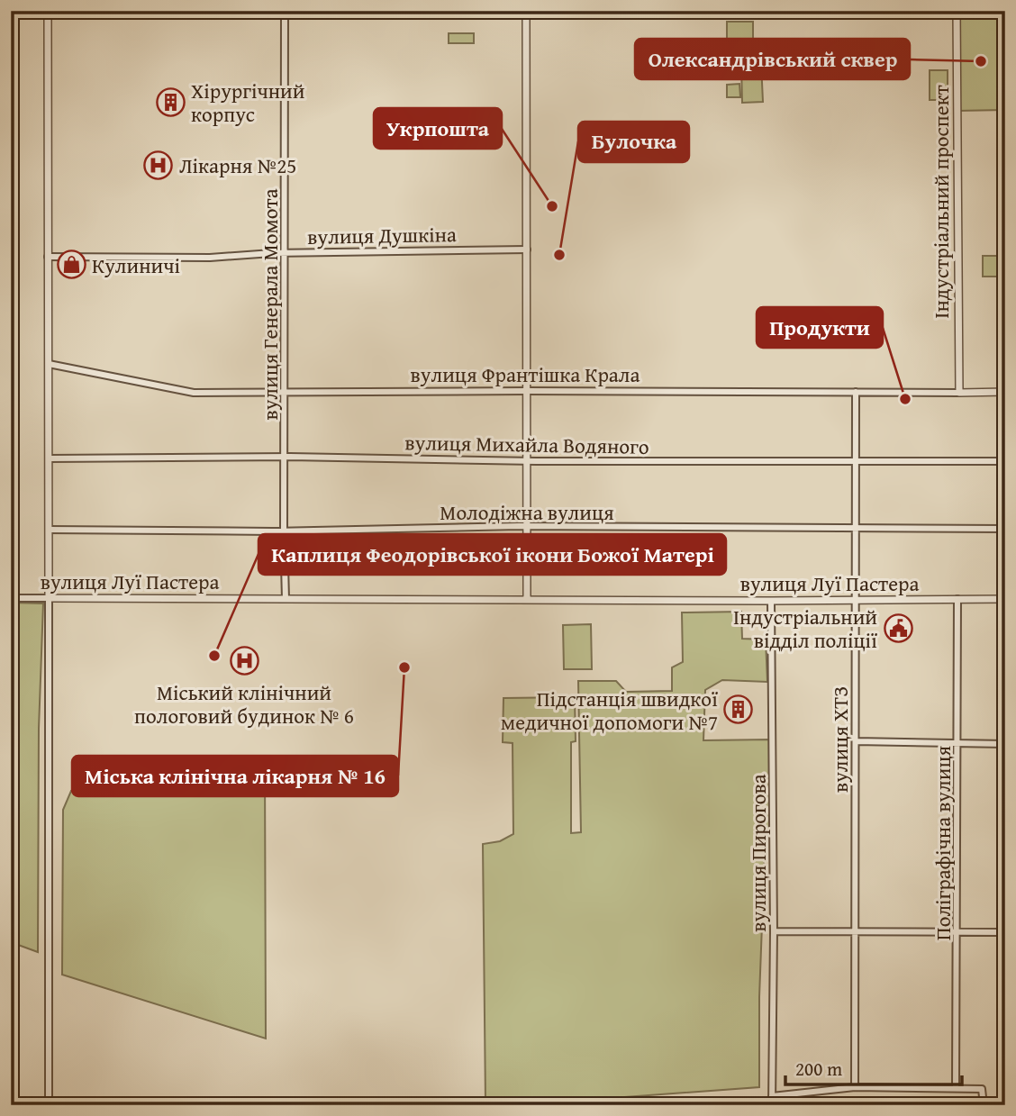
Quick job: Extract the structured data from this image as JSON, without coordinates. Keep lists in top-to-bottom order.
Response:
{
  "streets": {
    "street": [
      "Індустріальний проспект",
      "вулиця Душкіна",
      "вулиця Генерала Момота",
      "вулиця Франтішка Крала",
      "вулиця Михайла Водяного",
      "Молодіжна вулиця",
      "вулиця Луї Пастера",
      "вулиця ХТЗ",
      "Поліграфічна вулиця",
      "вулиця Пирогова"
    ]
  },
  "crossings": [
    ["Індустріальний проспект", "вулиця Франтішка Крала"],
    ["вулиця Душкіна", "вулиця Генерала Момота"],
    ["вулиця Генерала Момота", "вулиця Франтішка Крала"],
    ["вулиця Генерала Момота", "вулиця Михайла Водяного"],
    ["вулиця Генерала Момота", "Молодіжна вулиця"],
    ["вулиця Генерала Момота", "вулиця Луї Пастера"],
    ["вулиця Франтішка Крала", "вулиця ХТЗ"],
    ["вулиця Михайла Водяного", "вулиця ХТЗ"],
    ["Молодіжна вулиця", "вулиця ХТЗ"],
    ["вулиця Луї Пастера", "вулиця ХТЗ"],
    ["вулиця Луї Пастера", "Поліграфічна вулиця"],
    ["вулиця Луї Пастера", "вулиця Пирогова"]
  ],
  "places": {
    "other": [
      "Олександрівський сквер",
      "Укрпошта",
      "Булочка",
      "Продукти",
      "Каплиця Феодорівської ікони Божої Матері",
      "Міська клінічна лікарня № 16"
    ],
    "building": ["Хірургічний корпус", "Підстанція швидкої медичної допомоги №7"],
    "hospital": ["Лікарня №25", "Міський клінічний пологовий будинок № 6"],
    "shop": ["Кулиничі"],
    "public building": ["Індустріальний відділ поліції"]
  },
  "scale_bar": "200 m"
}
